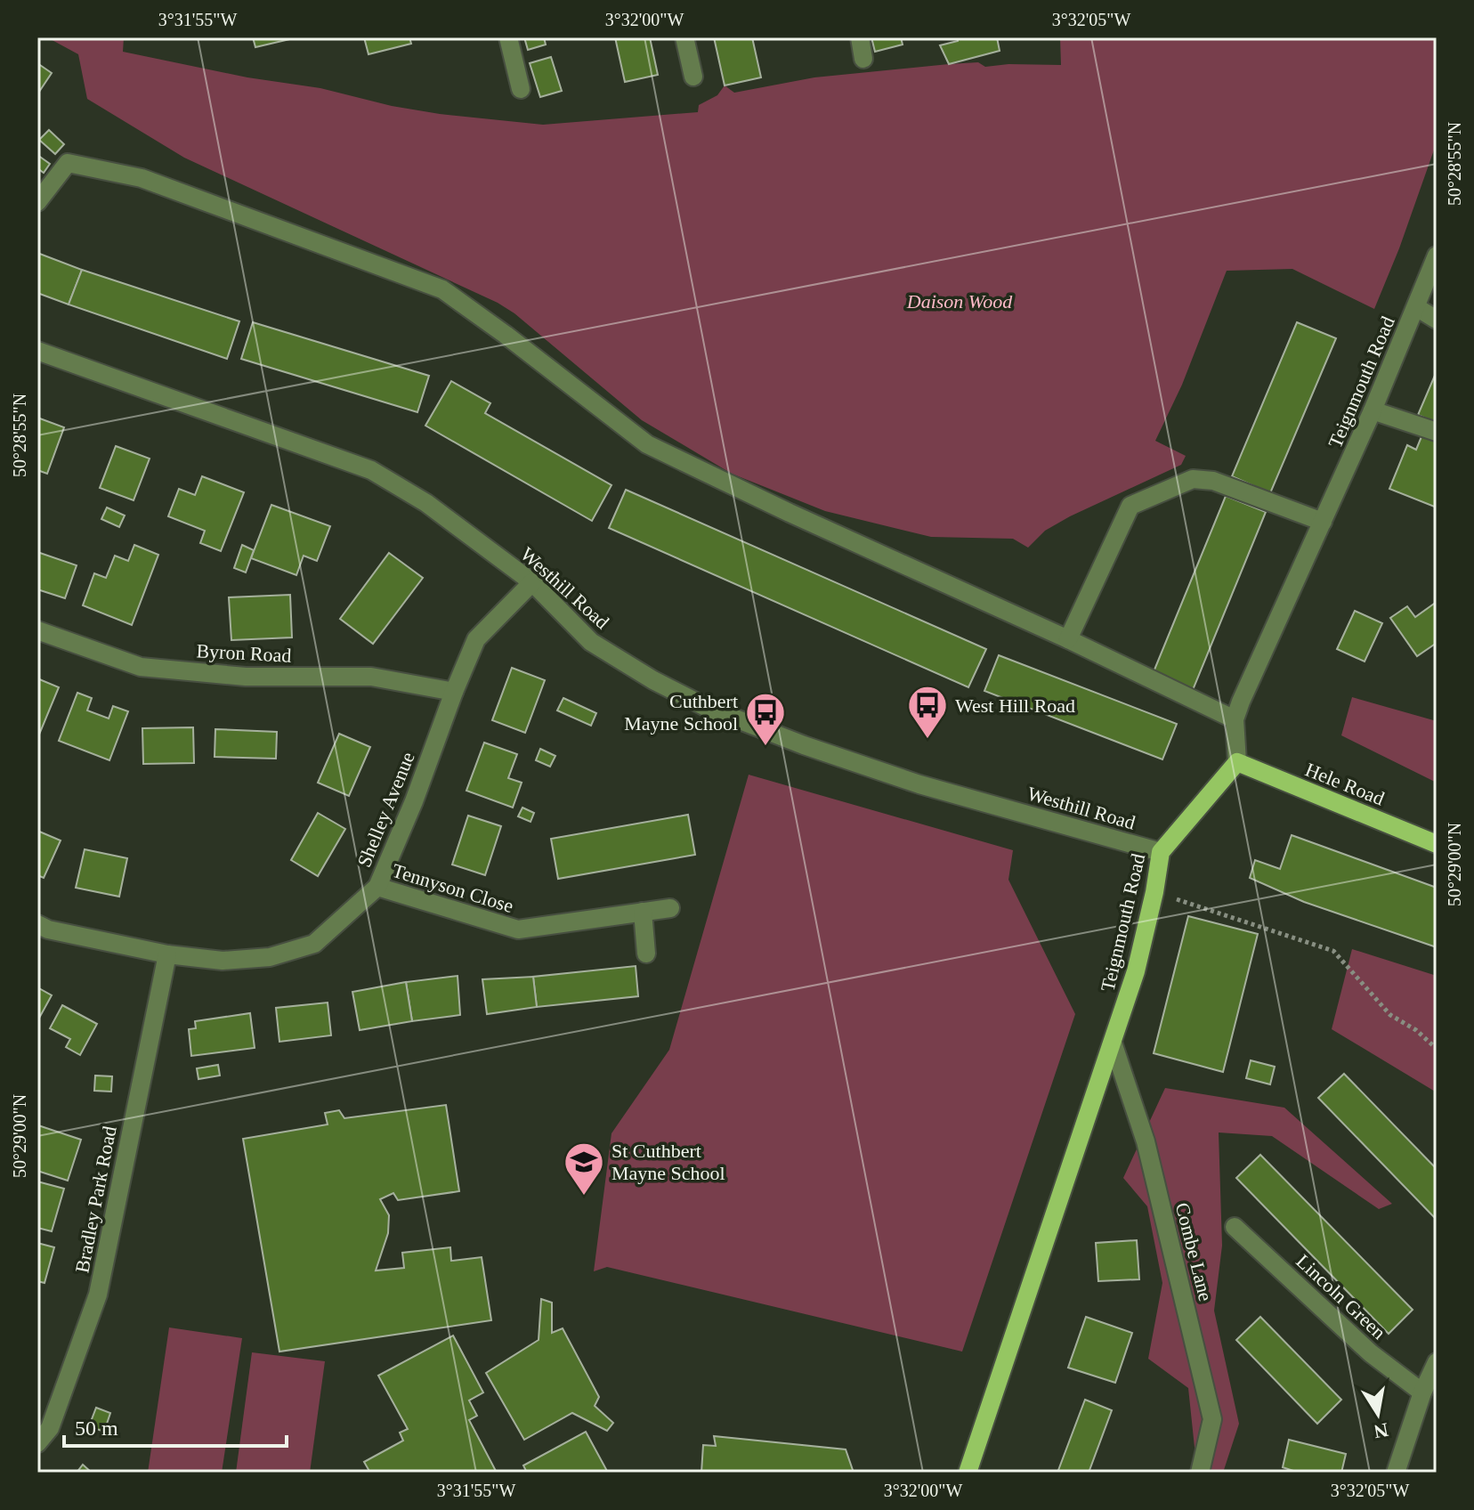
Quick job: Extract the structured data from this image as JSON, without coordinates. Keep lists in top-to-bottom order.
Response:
{
  "streets": {
    "main road": ["Teignmouth Road", "Hele Road"],
    "street": [
      "Westhill Road",
      "Byron Road",
      "Shelley Avenue",
      "Tennyson Close",
      "Bradley Park Road",
      "Combe Lane",
      "Lincoln Green"
    ]
  },
  "crossings": [
    ["Teignmouth Road", "Westhill Road"],
    ["Teignmouth Road", "Hele Road"],
    ["Teignmouth Road", "Combe Lane"],
    ["Westhill Road", "Shelley Avenue"],
    ["Byron Road", "Shelley Avenue"],
    ["Shelley Avenue", "Tennyson Close"],
    ["Shelley Avenue", "Bradley Park Road"]
  ],
  "parks": ["Daison Wood"],
  "places": {
    "bus stop": ["West Hill Road", "Cuthbert Mayne School"],
    "school or university": ["St Cuthbert Mayne School"]
  },
  "scale_bar": "50 m",
  "north": "bottom",
  "coordinates": [
    "3°31'55\"W",
    "3°32'00\"W",
    "3°32'05\"W",
    "50°28'55\"N",
    "50°29'00\"N"
  ]
}
